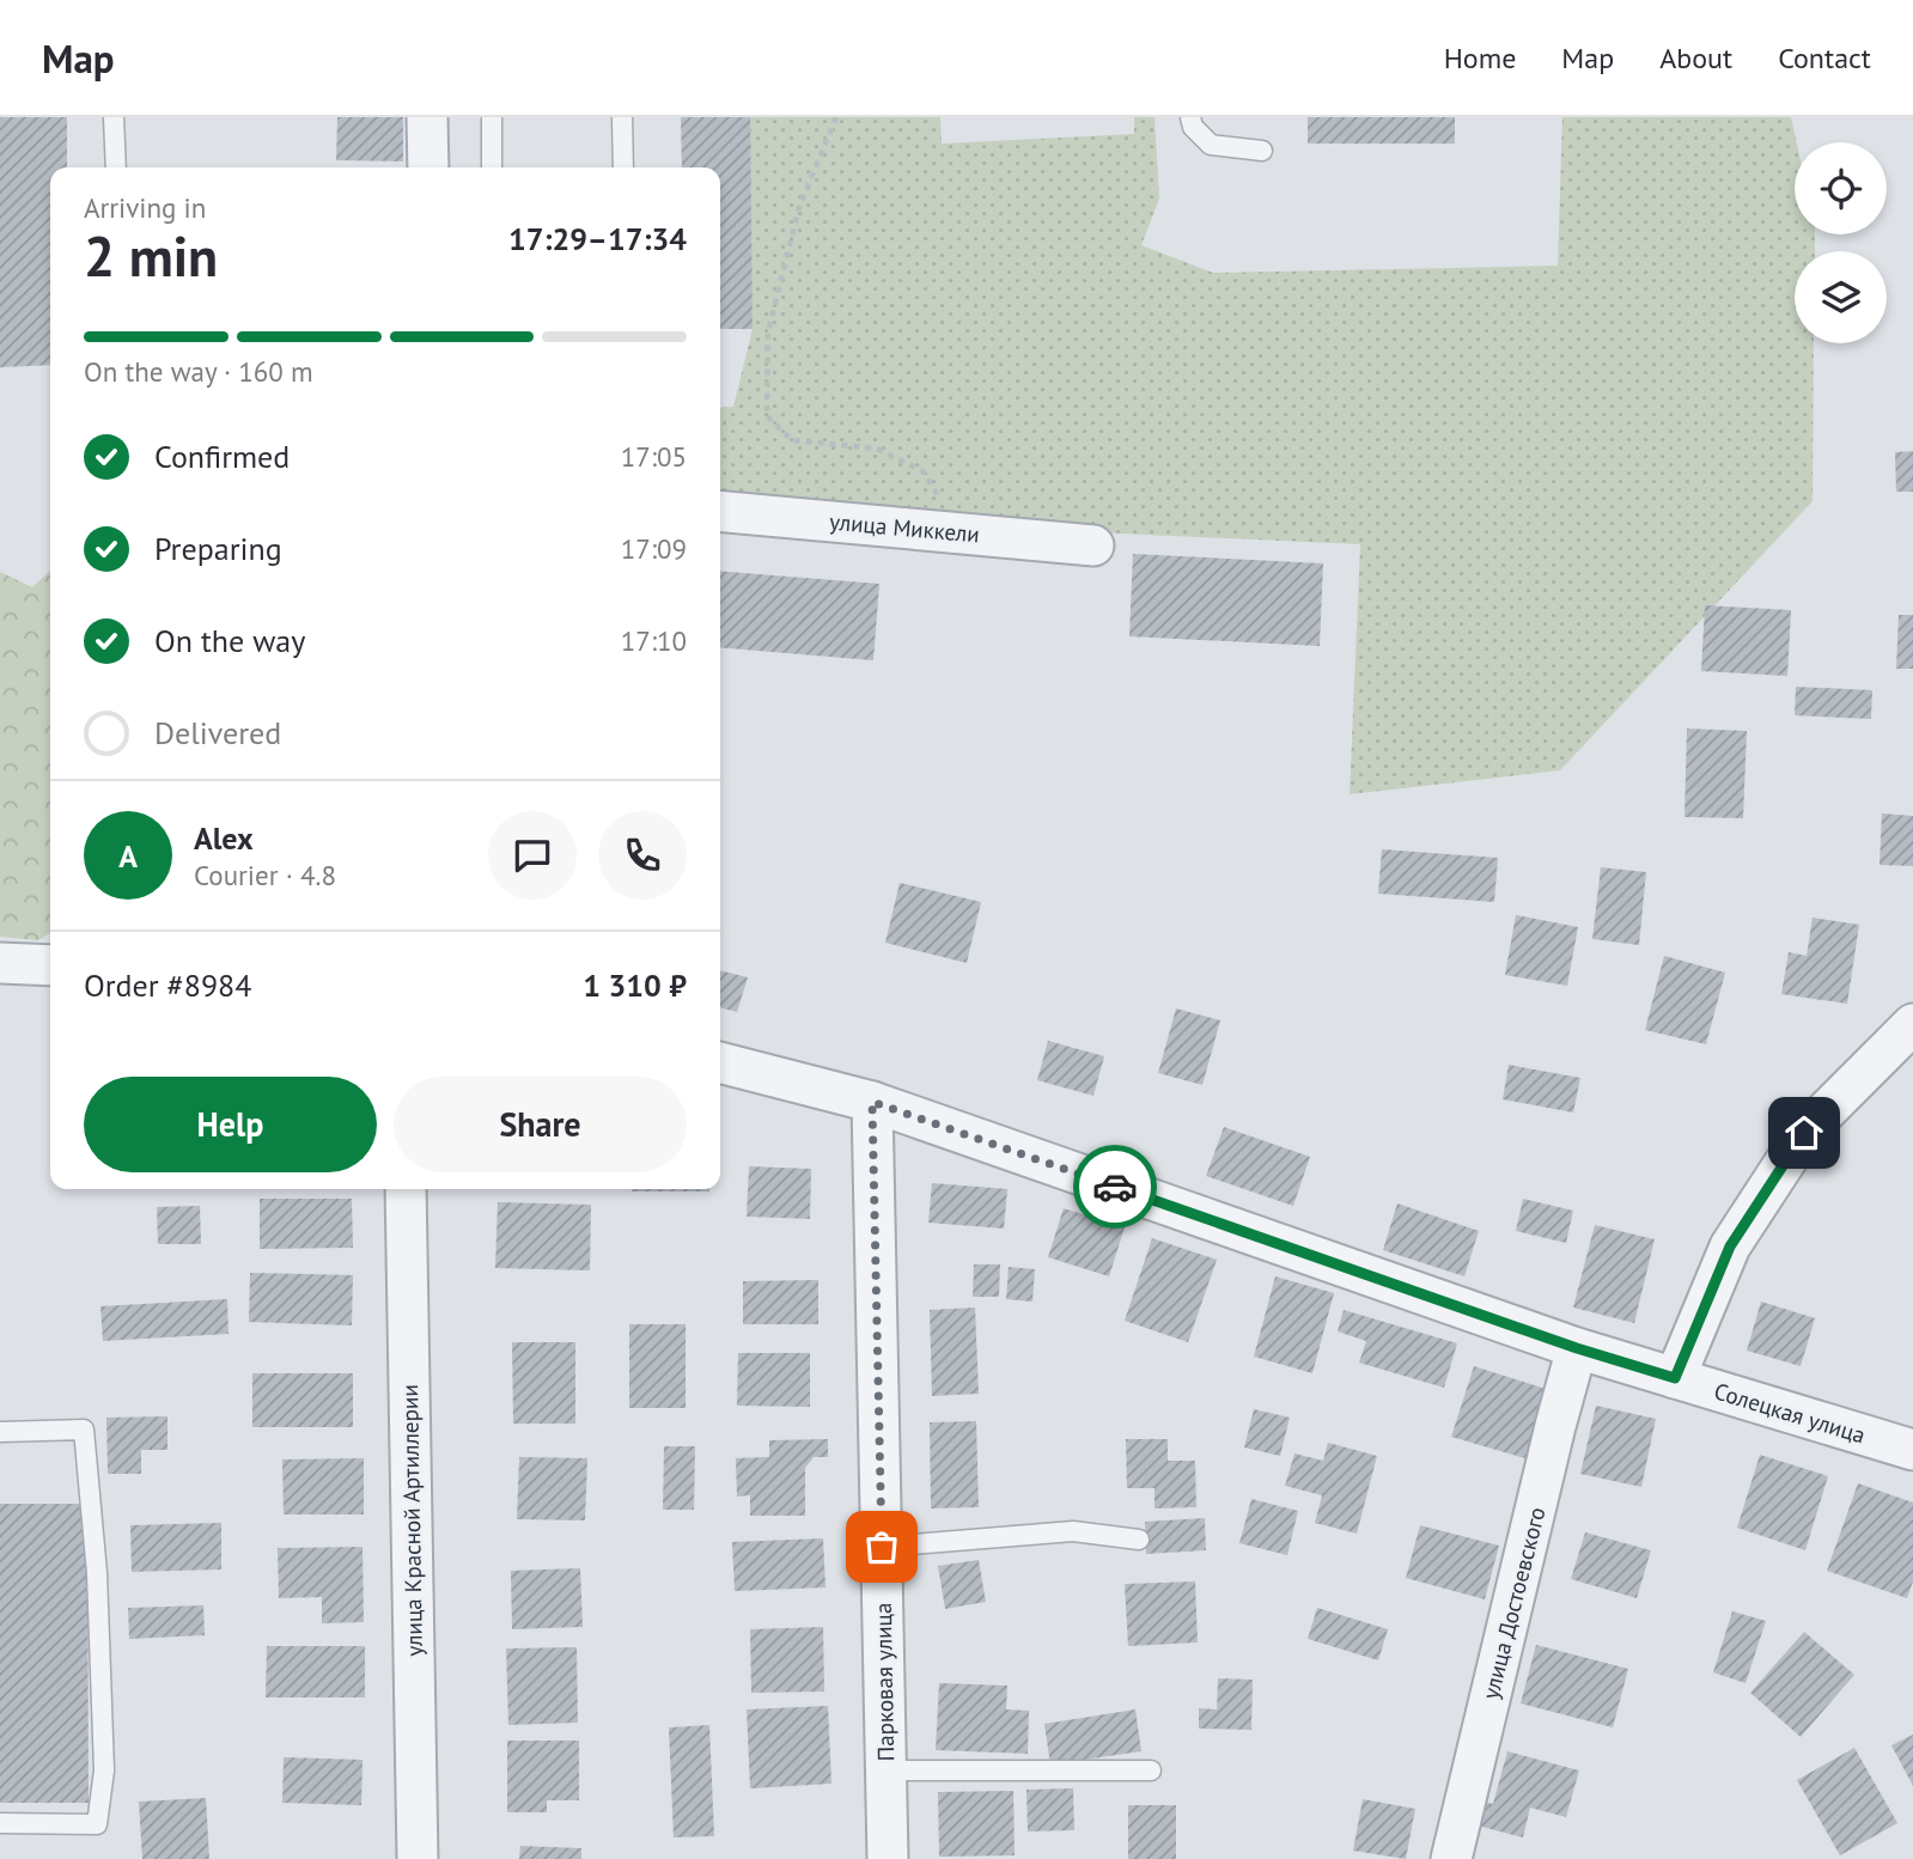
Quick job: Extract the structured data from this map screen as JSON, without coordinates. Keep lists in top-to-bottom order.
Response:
{
  "streets": {
    "street": [
      "улица Миккели",
      "Солецкая улица",
      "улица Красной Артиллерии",
      "улица Достоевского",
      "Парковая улица"
    ]
  },
  "crossings": [
    ["Солецкая улица", "улица Достоевского"],
    ["Солецкая улица", "Парковая улица"]
  ],
  "page": {
    "header": "Map",
    "nav": [
      "Home",
      "Map",
      "About",
      "Contact"
    ],
    "heading": ["2 min", "Arriving in", "17:29–17:34"],
    "panel": [
      "Alex",
      "Courier · 4.8",
      "Order #8984",
      "1 310 ₽"
    ],
    "bar": "On the way · 160 m",
    "list": [
      ["Confirmed", "17:05"],
      ["Preparing", "17:09"],
      ["On the way", "17:10"],
      "Delivered"
    ],
    "round": "A",
    "buttons": ["Help", "Share"]
  }
}
